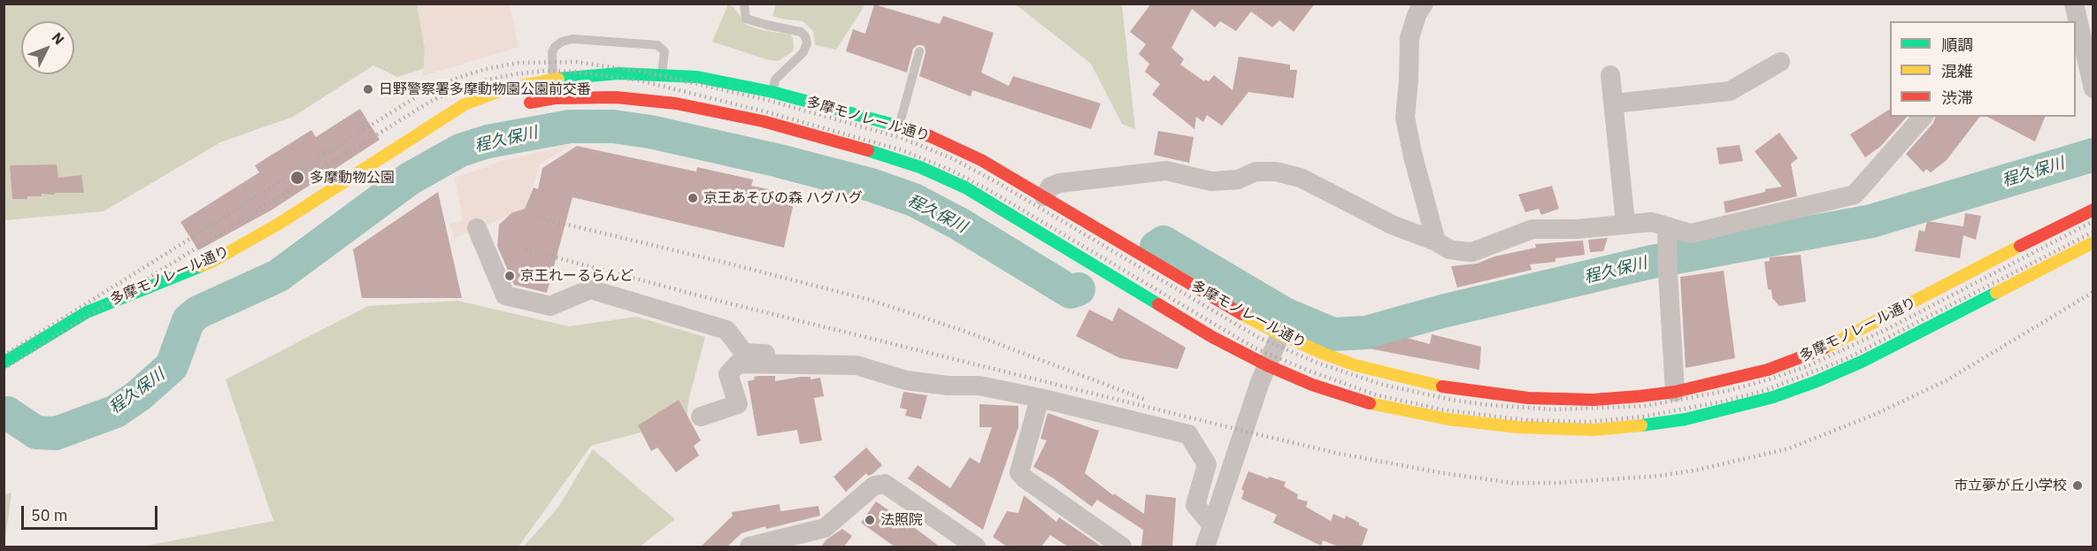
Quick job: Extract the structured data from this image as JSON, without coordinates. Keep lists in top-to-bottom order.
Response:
{
  "streets": {
    "main road": ["多摩モノレール通り"]
  },
  "water": ["程久保川"],
  "places": [
    "日野警察署多摩動物園公園前交番",
    "多摩動物公園",
    "京王あそびの森 ハグハグ",
    "京王れーるらんど",
    "市立夢が丘小学校",
    "法照院"
  ],
  "legend": ["順調", "混雑", "渋滞"],
  "scale_bar": "50 m",
  "north": "top right"
}
